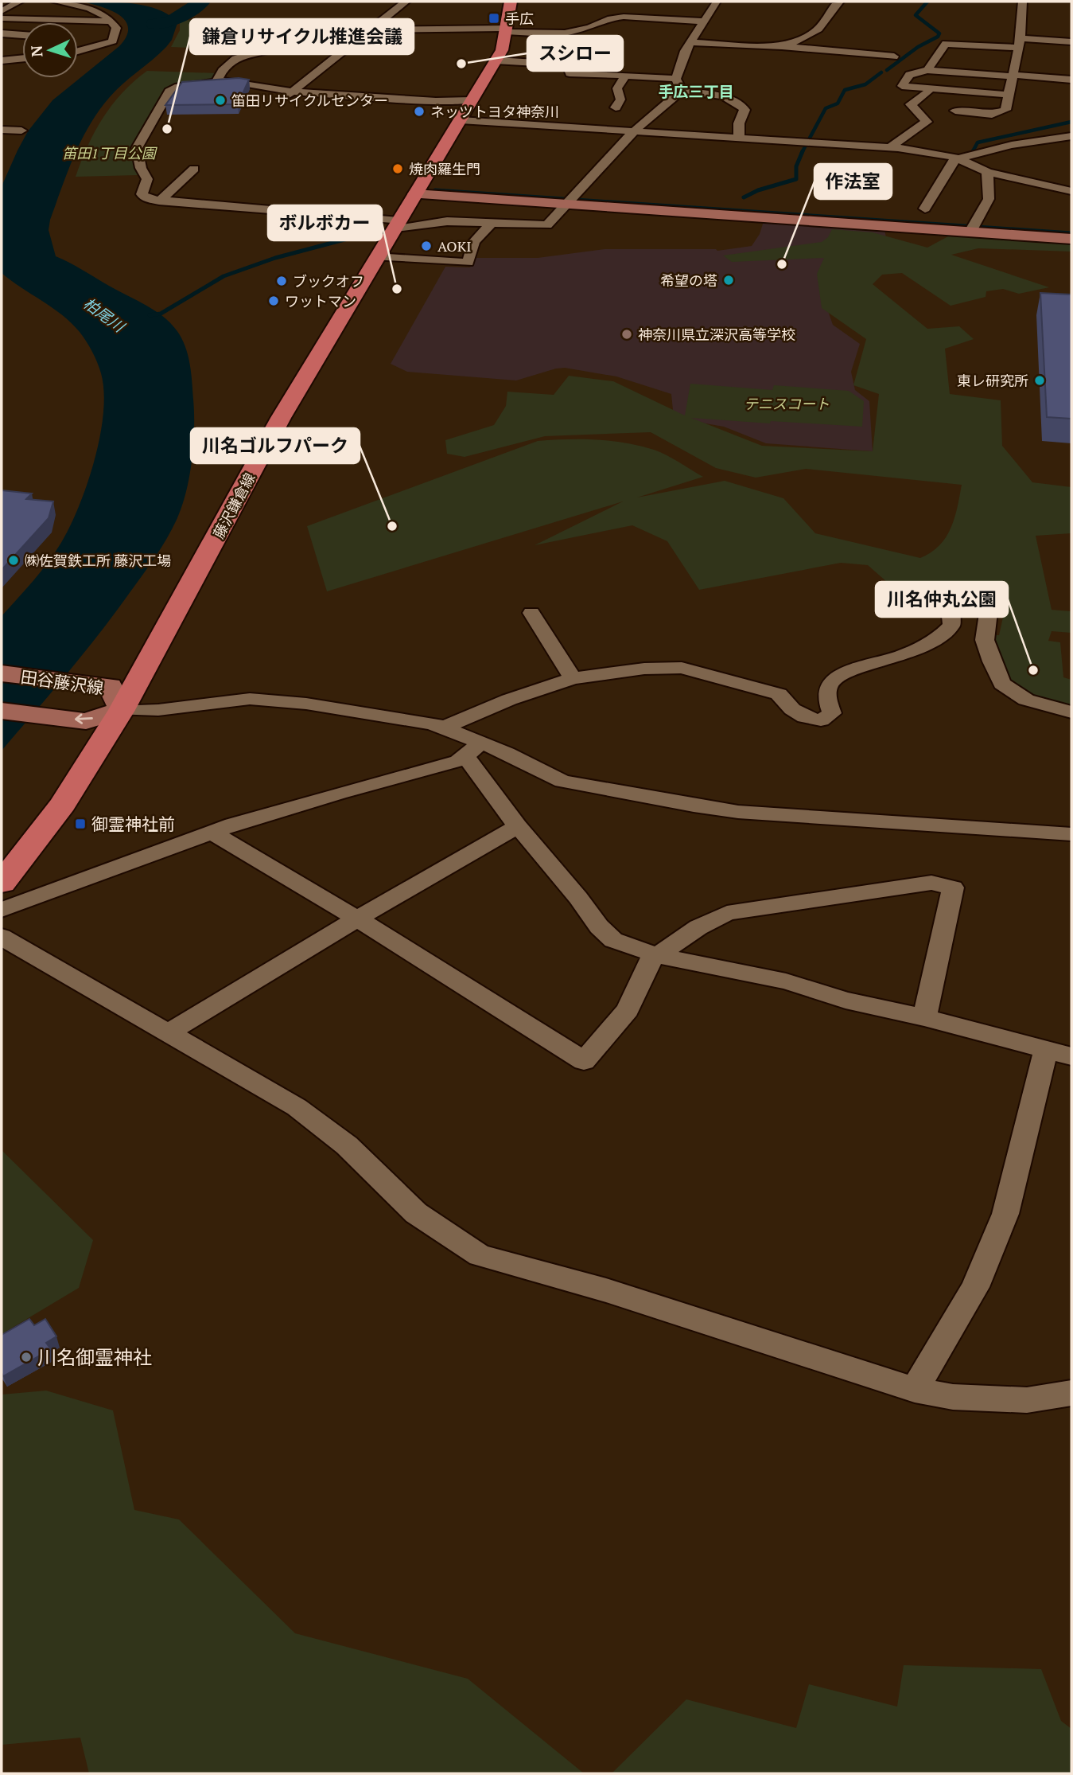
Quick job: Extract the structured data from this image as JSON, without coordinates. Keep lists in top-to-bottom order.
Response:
{
  "streets": {
    "main road": ["藤沢鎌倉線"],
    "street": ["田谷藤沢線"]
  },
  "crossings": [
    ["藤沢鎌倉線", "田谷藤沢線"]
  ],
  "districts": ["手広三丁目"],
  "water": ["柏尾川"],
  "parks": ["笛田1丁目公園", "テニスコート"],
  "places": {
    "transit": ["手広", "御霊神社前"],
    "other": [
      "スシロー",
      "笛田リサイクルセンター",
      "ネッツトヨタ神奈川",
      "鎌倉リサイクル推進会議",
      "焼肉羅生門",
      "AOKI",
      "作法室",
      "希望の塔",
      "ブックオフ",
      "ボルボカー",
      "ワットマン",
      "神奈川県立深沢高等学校",
      "東レ研究所",
      "川名ゴルフパーク",
      "㈱佐賀鉄工所 藤沢工場",
      "川名仲丸公園",
      "川名御霊神社"
    ]
  },
  "north": "left"
}
